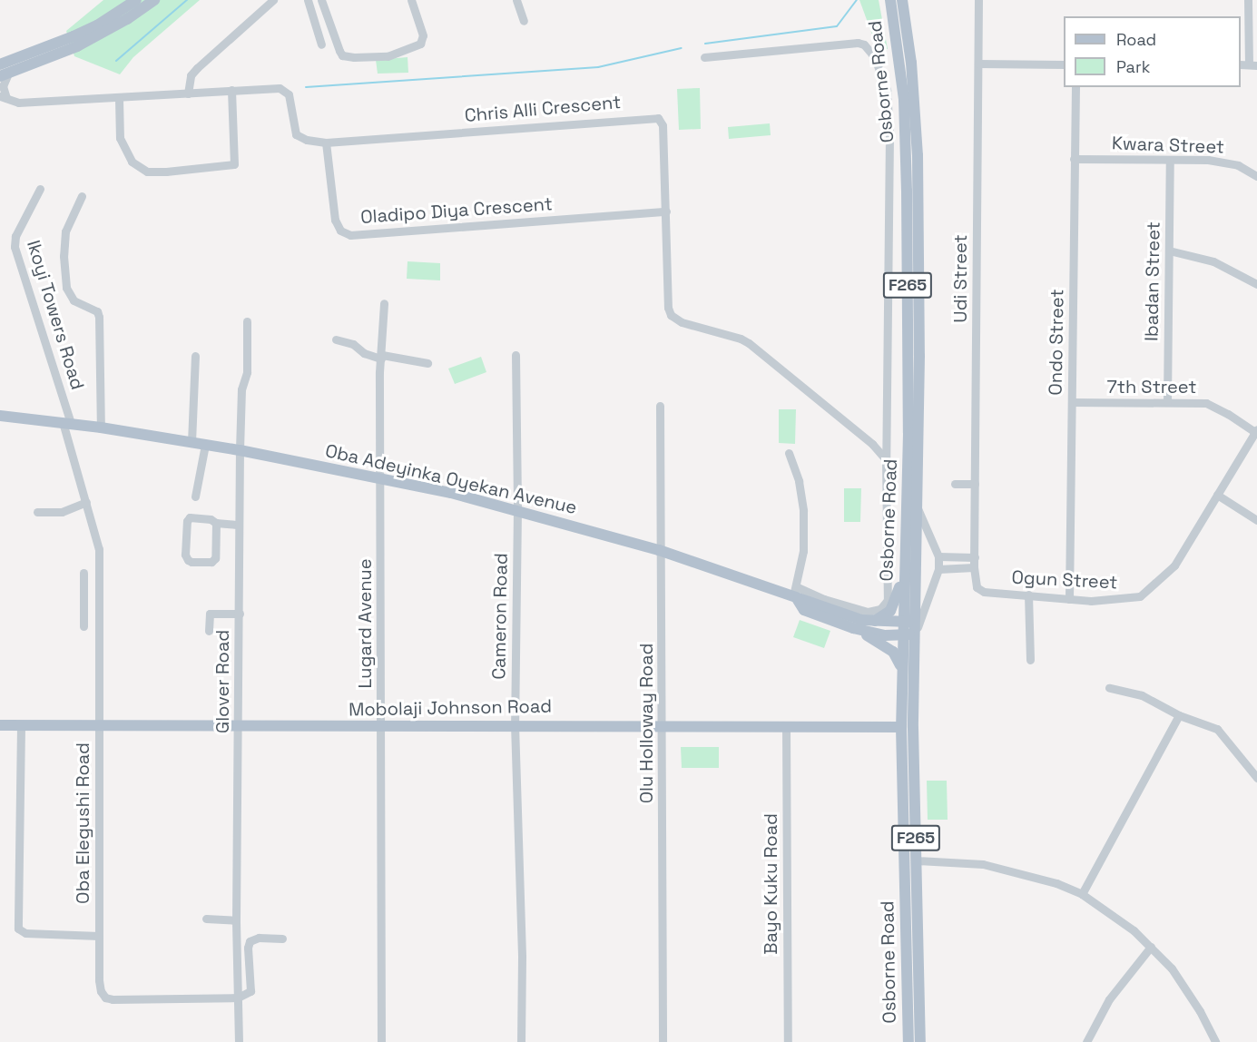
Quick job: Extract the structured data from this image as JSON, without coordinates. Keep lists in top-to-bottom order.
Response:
{
  "streets": {
    "main road": [
      "Osborne Road",
      "F265",
      "Oba Adeyinka Oyekan Avenue",
      "Mobolaji Johnson Road"
    ],
    "street": [
      "Chris Alli Crescent",
      "Kwara Street",
      "Oladipo Diya Crescent",
      "Udi Street",
      "Ibadan Street",
      "Ikoyi Towers Road",
      "Ondo Street",
      "7th Street",
      "Ogun Street",
      "Cameron Road",
      "Lugard Avenue",
      "Glover Road",
      "Olu Holloway Road",
      "Oba Elegushi Road",
      "Bayo Kuku Road"
    ]
  },
  "crossings": [
    ["Osborne Road", "Oba Adeyinka Oyekan Avenue"],
    ["Osborne Road", "Mobolaji Johnson Road"],
    ["Chris Alli Crescent", "Oladipo Diya Crescent"],
    ["Kwara Street", "Ibadan Street"],
    ["Kwara Street", "Ondo Street"],
    ["Udi Street", "Ogun Street"],
    ["Ibadan Street", "7th Street"],
    ["Ikoyi Towers Road", "Oba Adeyinka Oyekan Avenue"],
    ["Ikoyi Towers Road", "Oba Elegushi Road"],
    ["Ondo Street", "7th Street"],
    ["Ondo Street", "Ogun Street"],
    ["7th Street", "Ogun Street"],
    ["Oba Adeyinka Oyekan Avenue", "Cameron Road"],
    ["Oba Adeyinka Oyekan Avenue", "Lugard Avenue"],
    ["Oba Adeyinka Oyekan Avenue", "Glover Road"],
    ["Oba Adeyinka Oyekan Avenue", "Olu Holloway Road"],
    ["Oba Adeyinka Oyekan Avenue", "Oba Elegushi Road"],
    ["Cameron Road", "Mobolaji Johnson Road"],
    ["Lugard Avenue", "Mobolaji Johnson Road"],
    ["Glover Road", "Mobolaji Johnson Road"],
    ["Glover Road", "Oba Elegushi Road"],
    ["Mobolaji Johnson Road", "Olu Holloway Road"],
    ["Mobolaji Johnson Road", "Oba Elegushi Road"],
    ["Mobolaji Johnson Road", "Bayo Kuku Road"]
  ],
  "legend": ["Road", "Park"]
}
